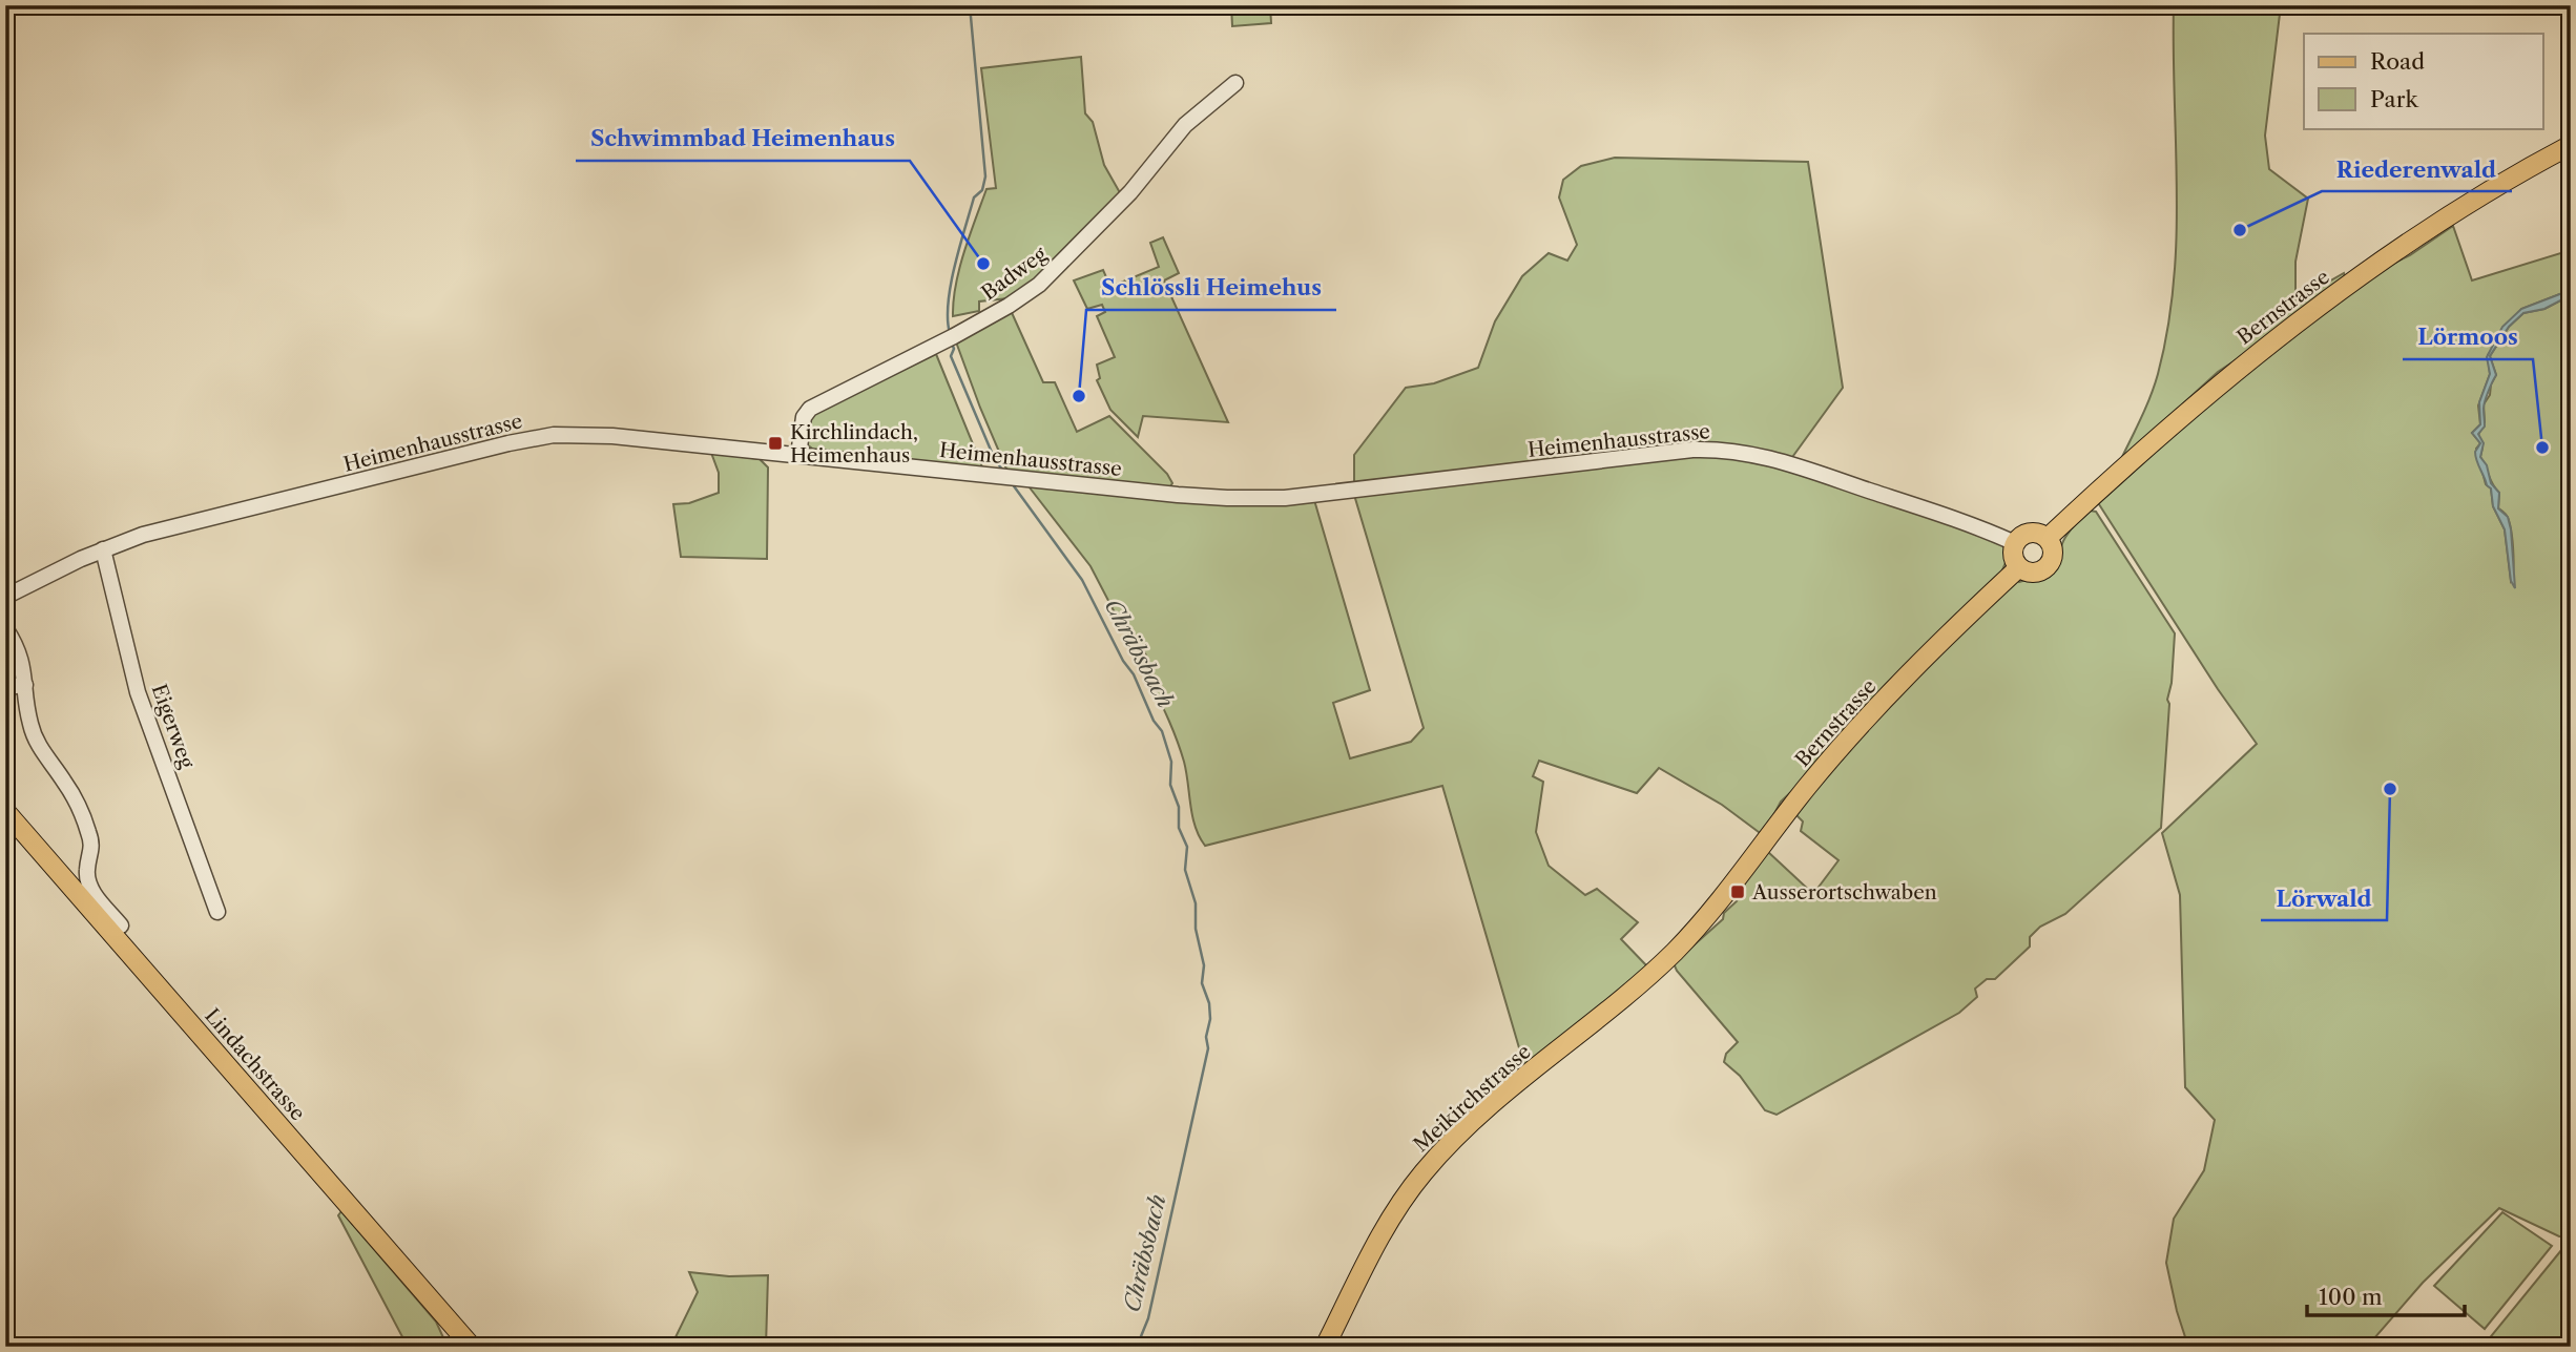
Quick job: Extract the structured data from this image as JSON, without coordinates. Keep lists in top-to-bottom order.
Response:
{
  "streets": {
    "main road": ["Bernstrasse", "Lindachstrasse", "Meikirchstrasse"],
    "street": ["Badweg", "Heimenhausstrasse", "Eigerweg"]
  },
  "crossings": [
    ["Badweg", "Heimenhausstrasse"],
    ["Bernstrasse", "Heimenhausstrasse"],
    ["Bernstrasse", "Meikirchstrasse"],
    ["Heimenhausstrasse", "Eigerweg"]
  ],
  "water": ["Chräbsbach"],
  "places": {
    "other": [
      "Riederenwald",
      "Schwimmbad Heimenhaus",
      "Schlössli Heimehus",
      "Lörmoos",
      "Lörwald"
    ],
    "transit": ["Kirchlindach, Heimenhaus", "Ausserortschwaben"]
  },
  "legend": ["Road", "Park"],
  "scale_bar": "100 m"
}
